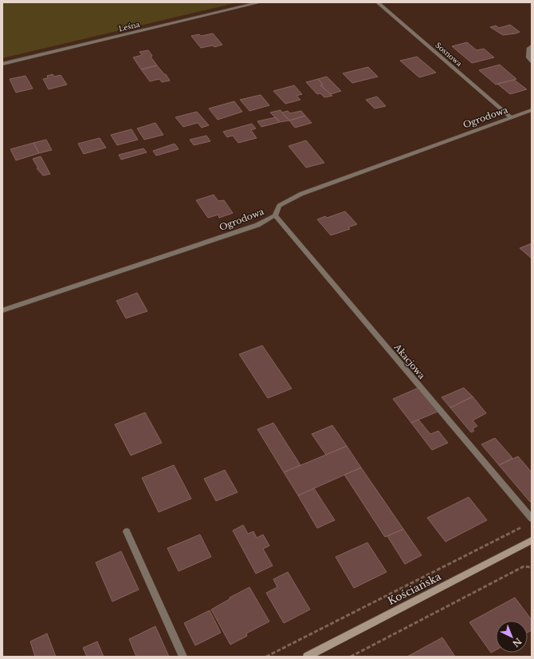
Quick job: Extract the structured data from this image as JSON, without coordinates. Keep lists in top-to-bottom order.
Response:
{
  "streets": {
    "street": [
      "Leśna",
      "Sosnowa",
      "Ogrodowa",
      "Akacjowa",
      "Kościańska"
    ]
  },
  "crossings": [
    ["Sosnowa", "Ogrodowa"],
    ["Ogrodowa", "Akacjowa"]
  ],
  "north": "bottom right"
}
